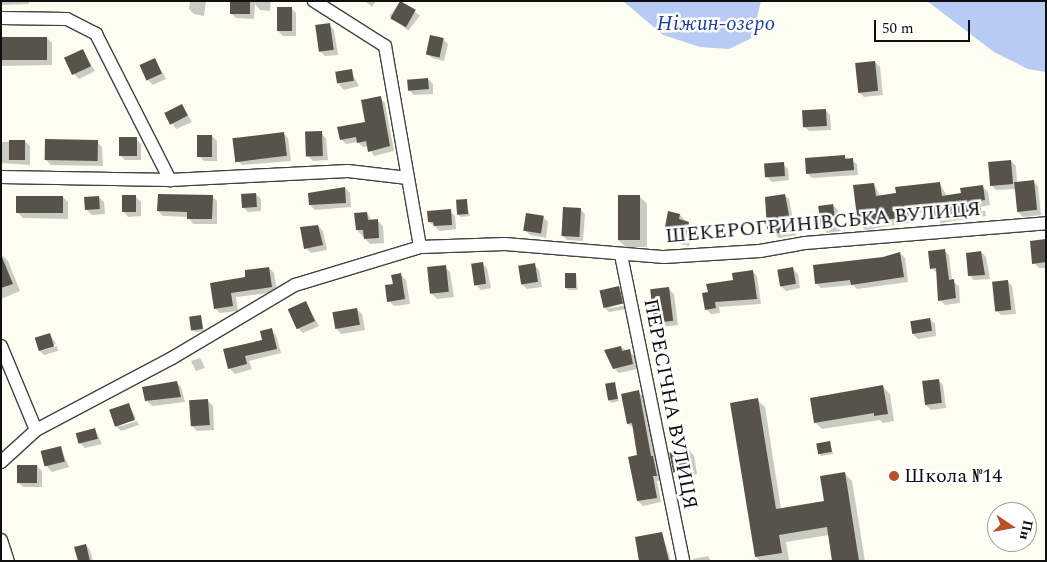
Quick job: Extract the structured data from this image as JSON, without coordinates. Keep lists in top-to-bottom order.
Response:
{
  "streets": {
    "street": ["ШЕКЕРОГРИНІВСЬКА ВУЛИЦЯ", "ПЕРЕСІЧНА ВУЛИЦЯ"]
  },
  "crossings": [
    ["ШЕКЕРОГРИНІВСЬКА ВУЛИЦЯ", "ПЕРЕСІЧНА ВУЛИЦЯ"]
  ],
  "water": ["Ніжин-озеро"],
  "places": ["Школа №14"],
  "scale_bar": "50 m",
  "north": "right"
}
